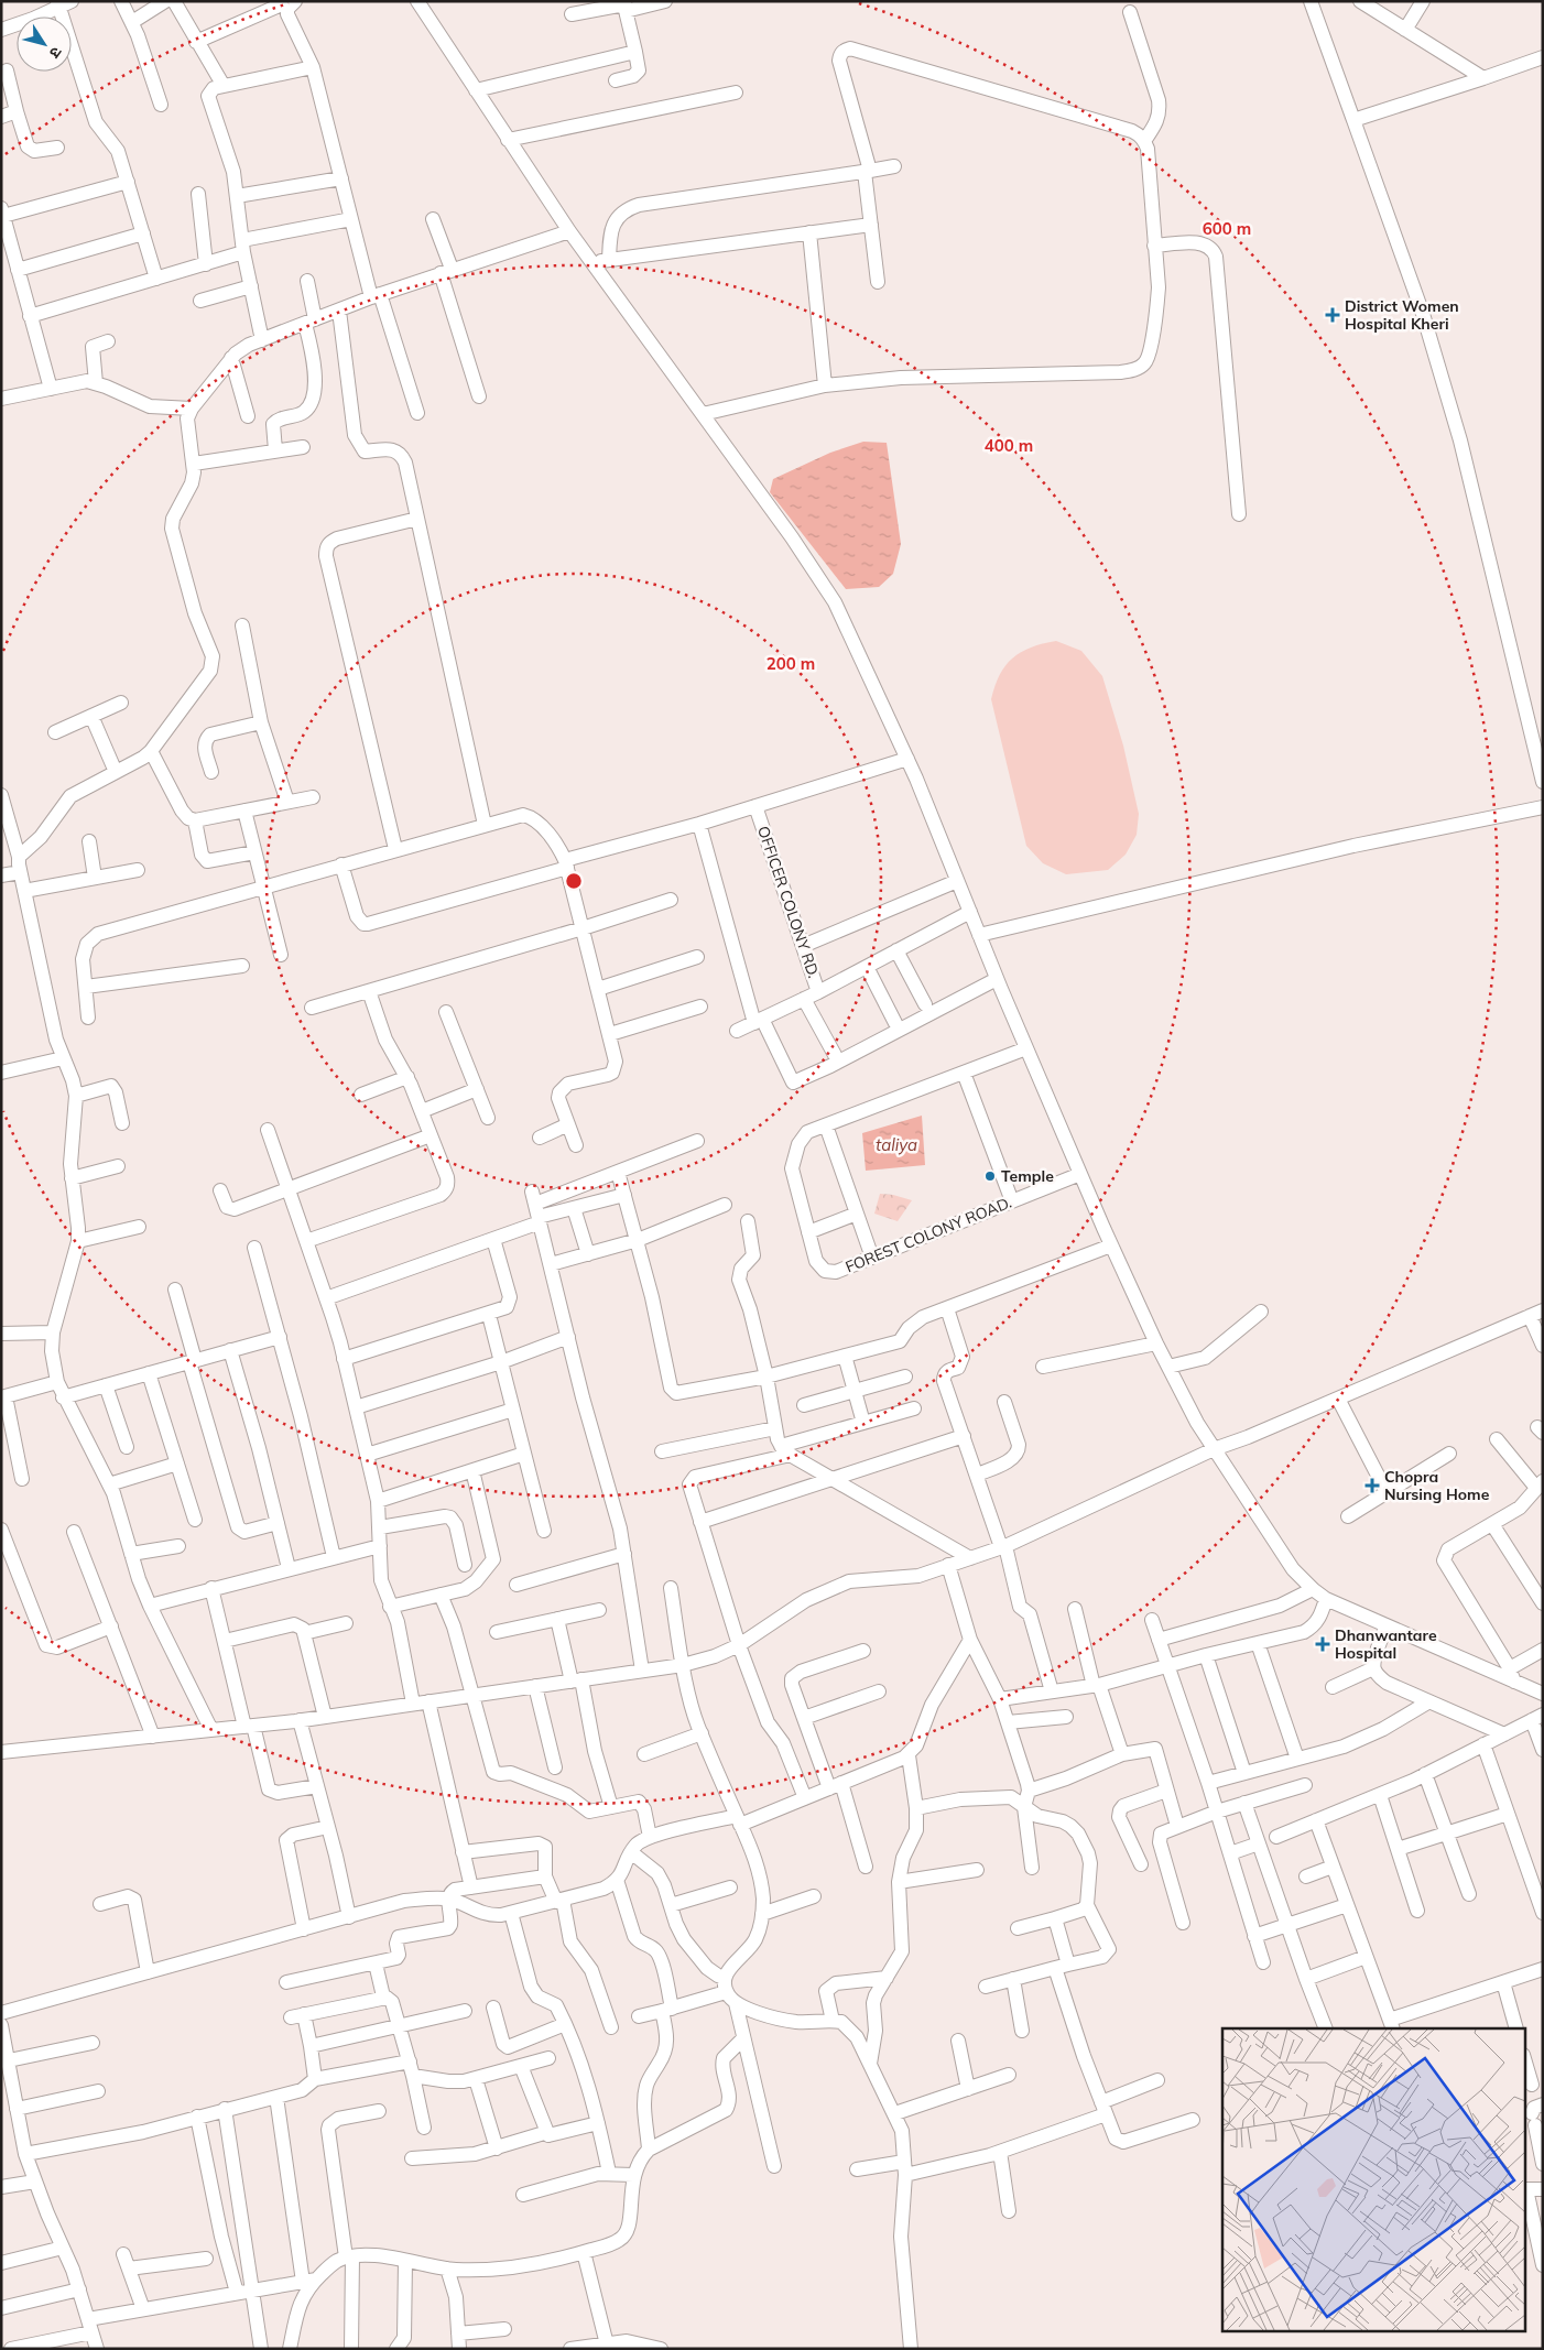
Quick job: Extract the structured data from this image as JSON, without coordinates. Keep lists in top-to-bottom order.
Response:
{
  "streets": {
    "street": ["OFFICER COLONY RD.", "FOREST COLONY ROAD."]
  },
  "water": ["taliya"],
  "places": {
    "health": ["District Women Hospital Kheri", "Chopra Nursing Home", "Dhanwantare Hospital"],
    "other": ["Temple"]
  },
  "north": "bottom right",
  "rings": ["600 m", "400 m", "200 m"]
}
